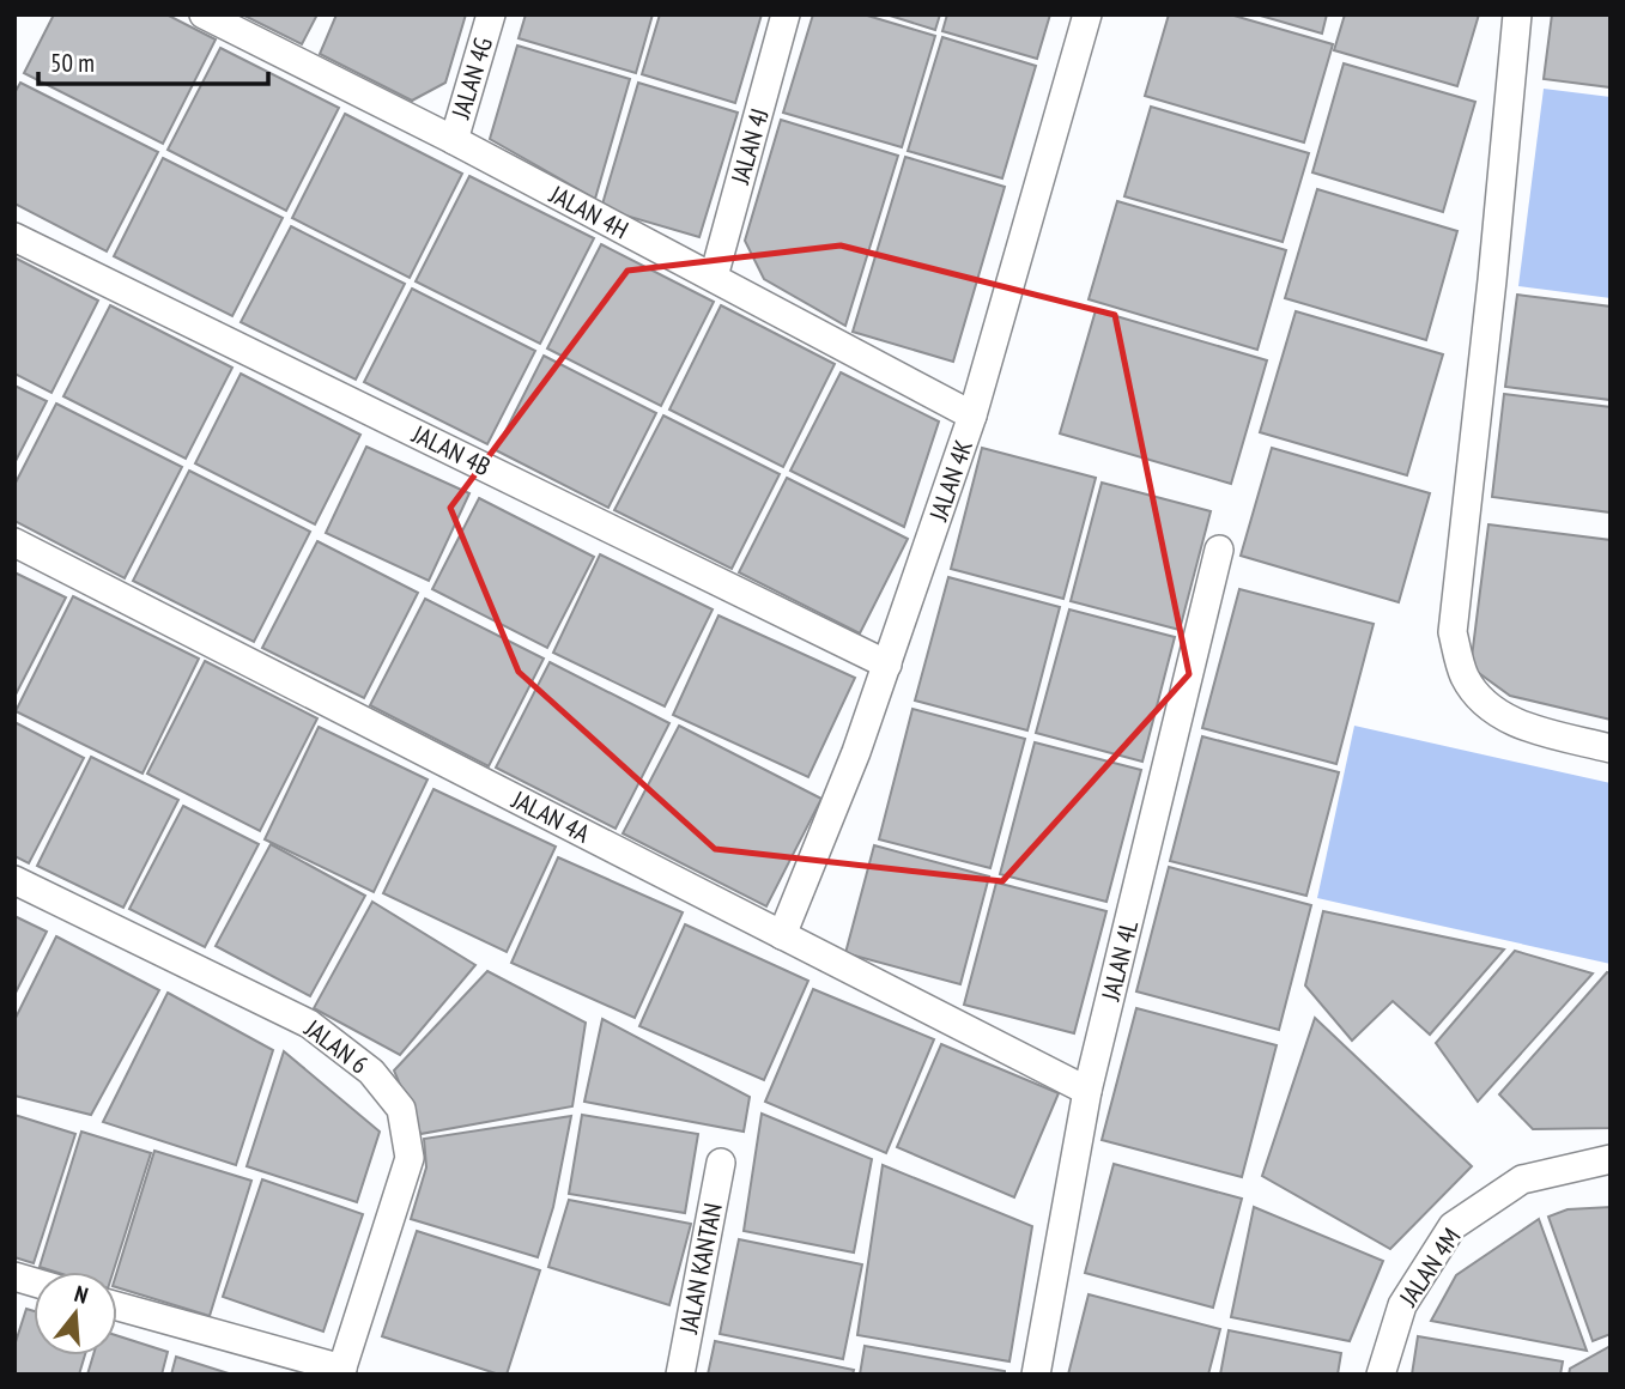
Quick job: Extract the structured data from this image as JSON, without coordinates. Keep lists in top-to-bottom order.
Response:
{
  "streets": {
    "street": [
      "JALAN 4G",
      "JALAN 4J",
      "JALAN 4H",
      "JALAN 4B",
      "JALAN 4K",
      "JALAN 4A",
      "JALAN 4L",
      "JALAN 6",
      "JALAN 4M",
      "JALAN KANTAN"
    ]
  },
  "crossings": [
    ["JALAN 4G", "JALAN 4H"],
    ["JALAN 4J", "JALAN 4H"],
    ["JALAN 4H", "JALAN 4K"],
    ["JALAN 4B", "JALAN 4K"],
    ["JALAN 4K", "JALAN 4A"],
    ["JALAN 4A", "JALAN 4L"]
  ],
  "scale_bar": "50 m",
  "north": "top"
}
